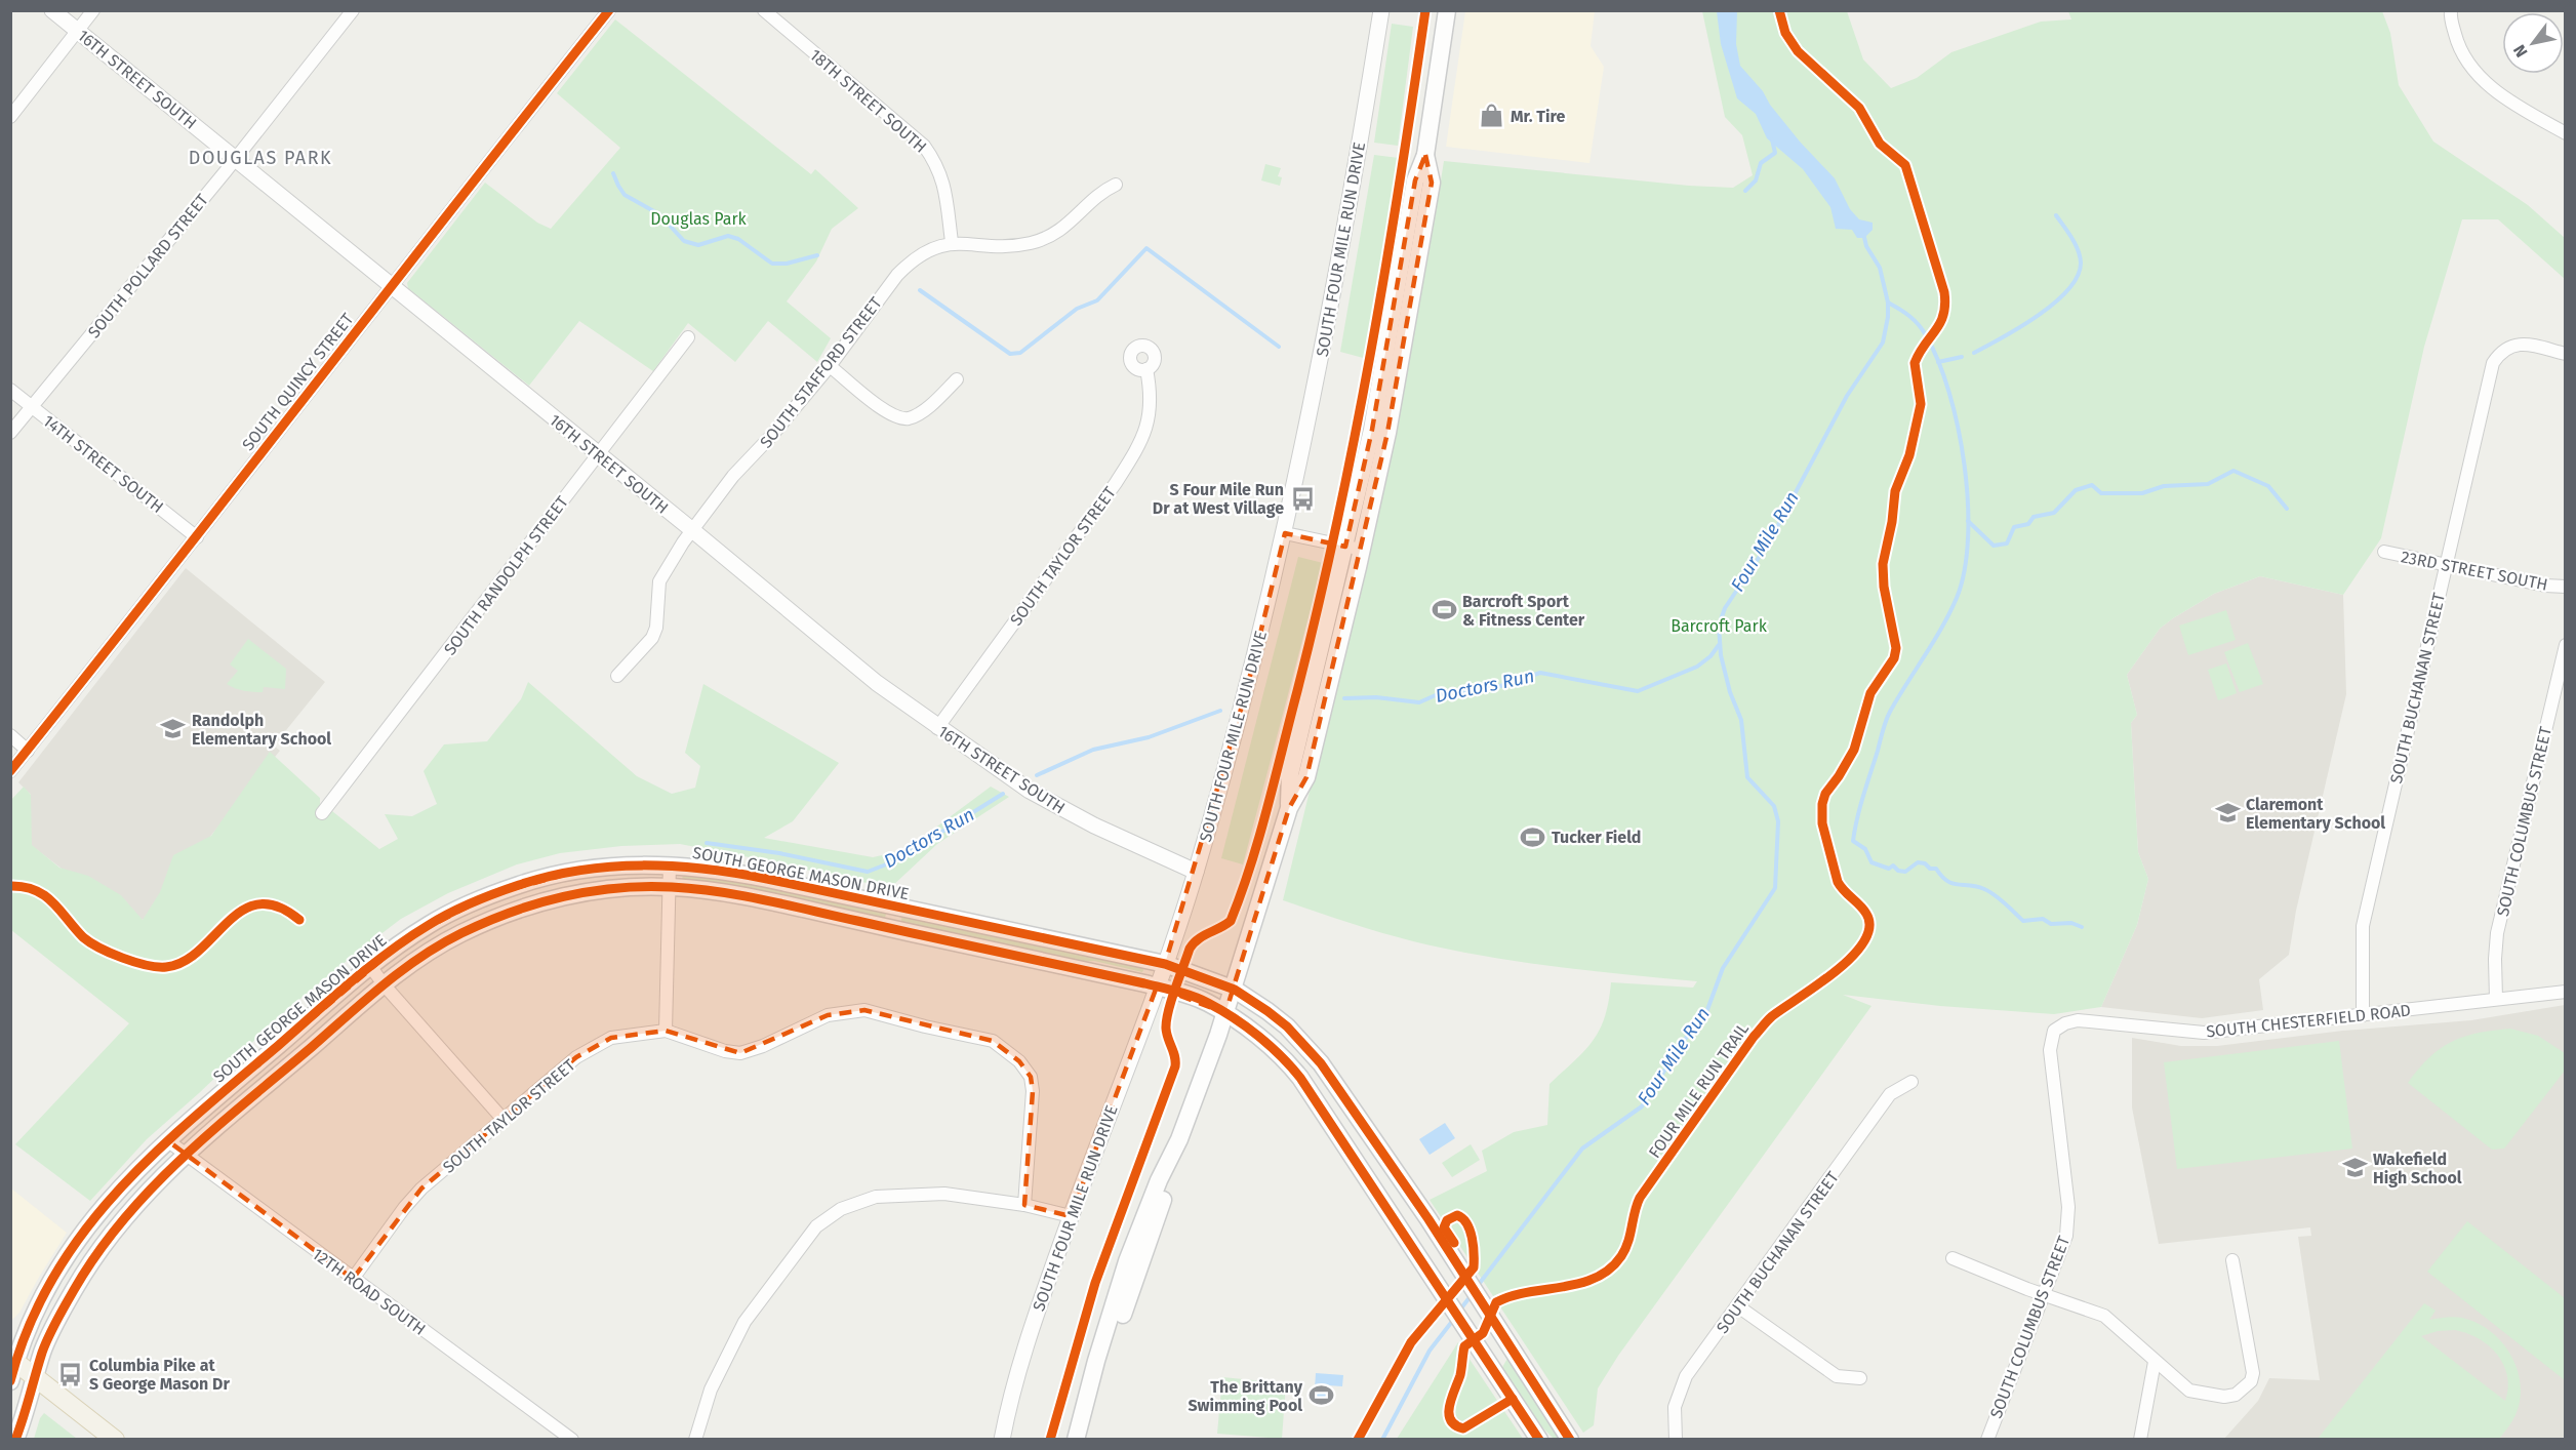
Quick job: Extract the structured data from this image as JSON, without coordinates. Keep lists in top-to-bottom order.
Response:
{
  "streets": {
    "main road": ["SOUTH GEORGE MASON DRIVE"],
    "street": [
      "16TH STREET SOUTH",
      "18TH STREET SOUTH",
      "SOUTH FOUR MILE RUN DRIVE",
      "SOUTH POLLARD STREET",
      "SOUTH STAFFORD STREET",
      "SOUTH QUINCY STREET",
      "14TH STREET SOUTH",
      "SOUTH TAYLOR STREET",
      "23RD STREET SOUTH",
      "SOUTH RANDOLPH STREET",
      "SOUTH BUCHANAN STREET",
      "SOUTH COLUMBUS STREET",
      "SOUTH CHESTERFIELD ROAD",
      "12TH ROAD SOUTH"
    ],
    "cycle path": ["FOUR MILE RUN TRAIL"]
  },
  "crossings": [
    ["16TH STREET SOUTH", "SOUTH FOUR MILE RUN DRIVE"],
    ["16TH STREET SOUTH", "SOUTH POLLARD STREET"],
    ["16TH STREET SOUTH", "SOUTH STAFFORD STREET"],
    ["16TH STREET SOUTH", "SOUTH QUINCY STREET"],
    ["16TH STREET SOUTH", "SOUTH TAYLOR STREET"],
    ["16TH STREET SOUTH", "SOUTH RANDOLPH STREET"],
    ["18TH STREET SOUTH", "SOUTH STAFFORD STREET"],
    ["SOUTH FOUR MILE RUN DRIVE", "SOUTH GEORGE MASON DRIVE"],
    ["SOUTH POLLARD STREET", "14TH STREET SOUTH"],
    ["SOUTH QUINCY STREET", "14TH STREET SOUTH"],
    ["SOUTH TAYLOR STREET", "12TH ROAD SOUTH"],
    ["23RD STREET SOUTH", "SOUTH BUCHANAN STREET"],
    ["SOUTH BUCHANAN STREET", "SOUTH CHESTERFIELD ROAD"],
    ["SOUTH COLUMBUS STREET", "SOUTH CHESTERFIELD ROAD"],
    ["SOUTH GEORGE MASON DRIVE", "12TH ROAD SOUTH"]
  ],
  "districts": ["DOUGLAS PARK"],
  "water": ["Four Mile Run", "Doctors Run"],
  "parks": ["Douglas Park", "Barcroft Park"],
  "places": {
    "shop": ["Mr. Tire"],
    "bus stop": ["S Four Mile Run Dr at West Village", "Columbia Pike at S George Mason Dr"],
    "sports": ["Barcroft Sport & Fitness Center", "Tucker Field", "The Brittany Swimming Pool"],
    "school or university": ["Randolph Elementary School", "Claremont Elementary School", "Wakefield High School"]
  },
  "north": "bottom left"
}
